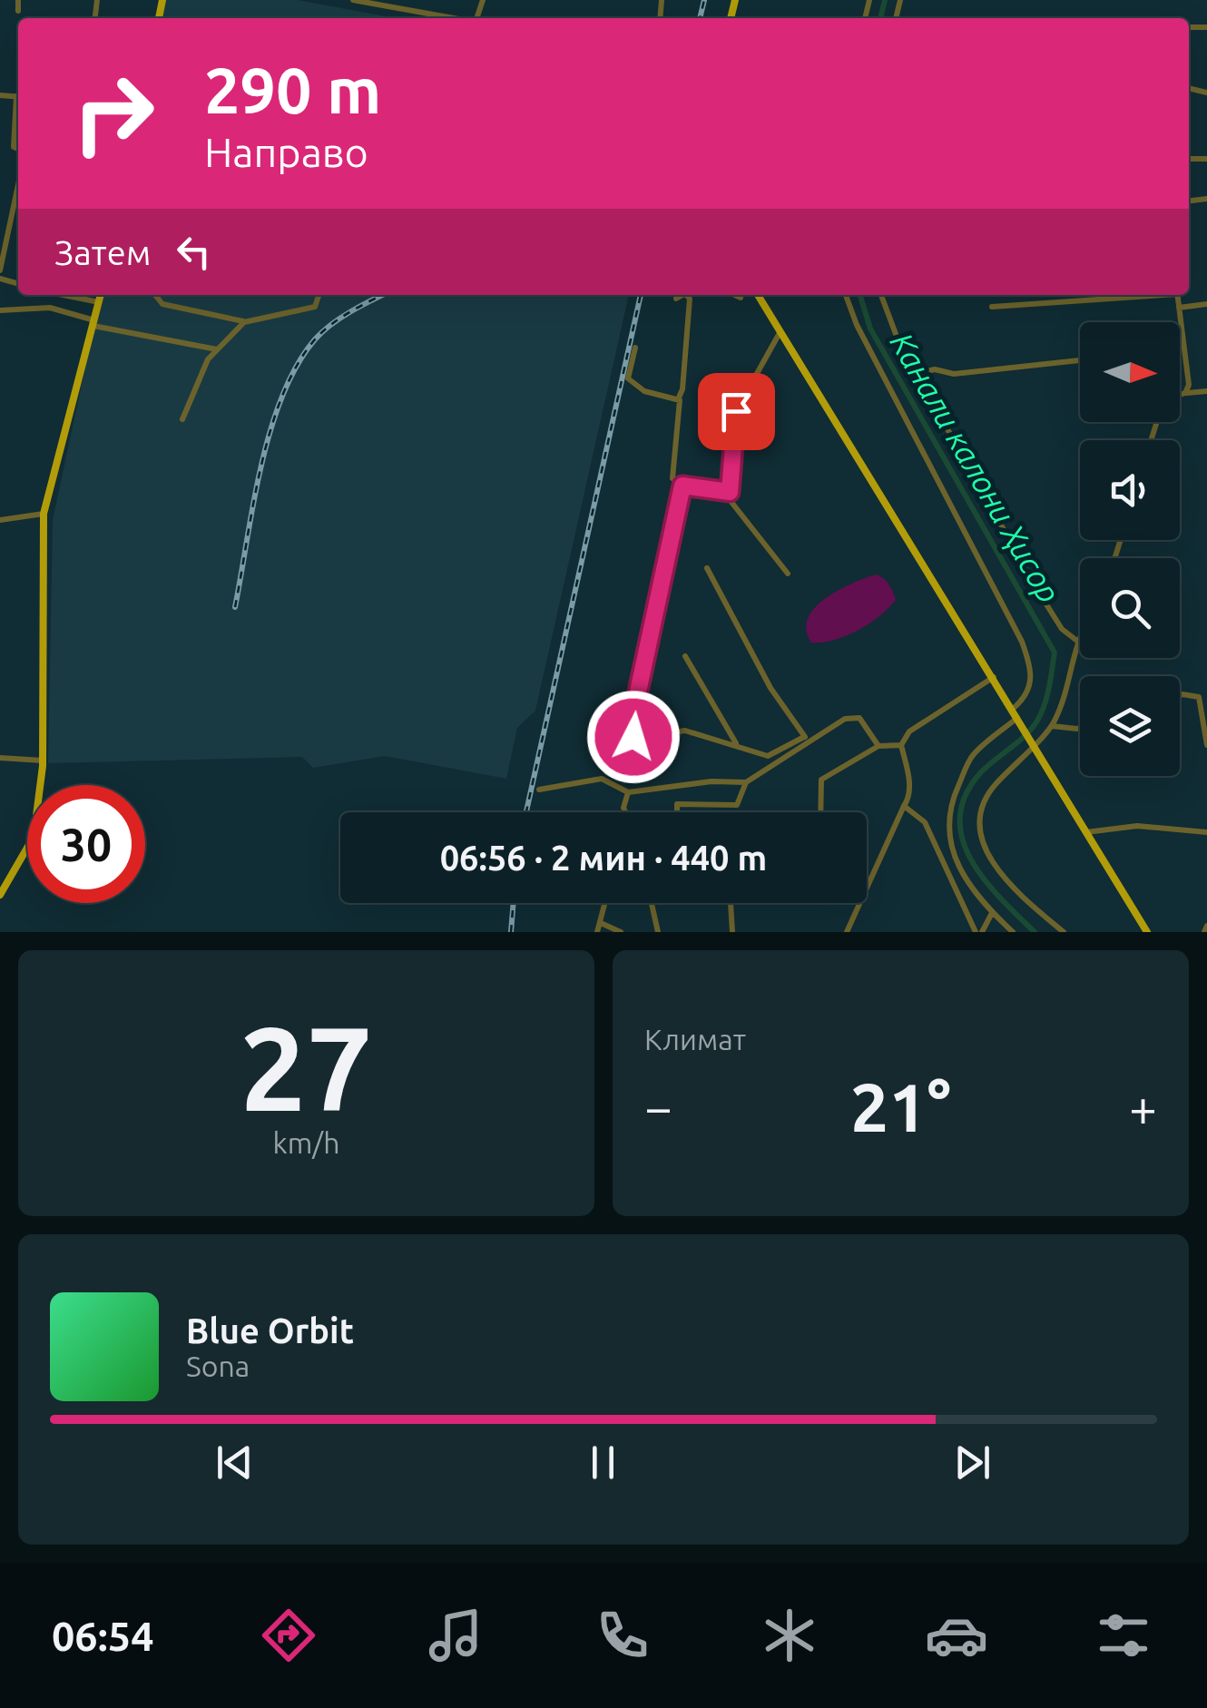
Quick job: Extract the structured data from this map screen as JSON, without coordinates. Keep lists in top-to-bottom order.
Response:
{
  "water": ["Канали калони Ҳисор"],
  "north": "right",
  "page": {
    "turn": ["290 m", "Направо"],
    "then": "Затем",
    "limit": "30",
    "trip": "06:56 · 2 мин · 440 m",
    "tile": [
      ["27", "km/h"],
      "Климат"
    ],
    "heat": ["−", "21°", "+"],
    "song": ["Blue Orbit", "Sona"],
    "tabs": "06:54"
  }
}
